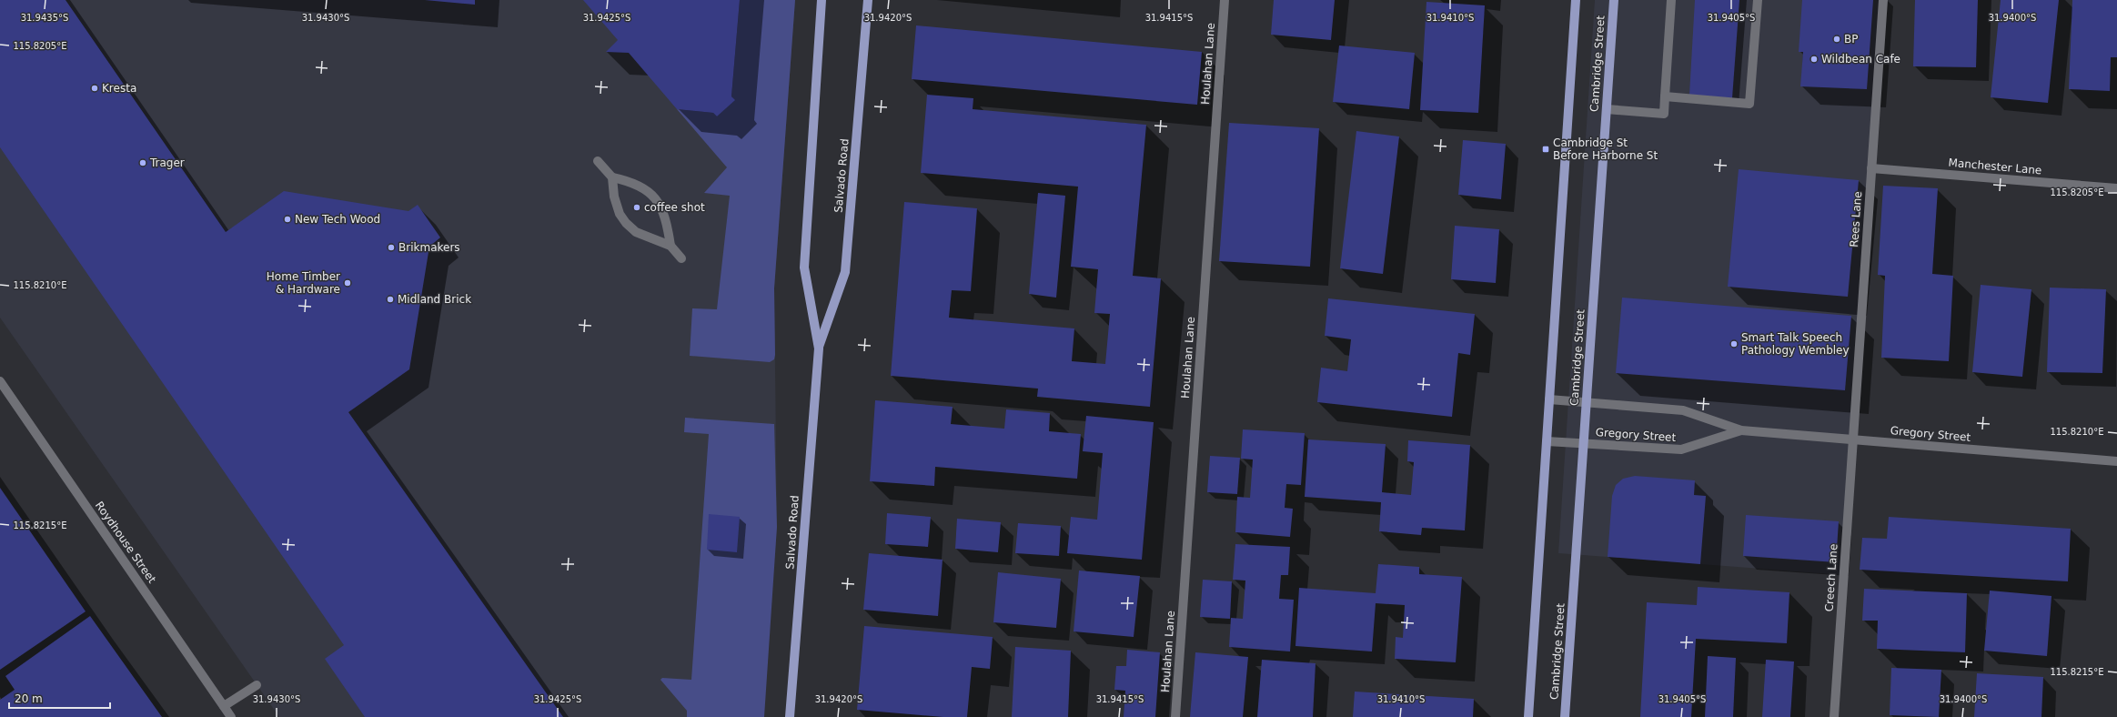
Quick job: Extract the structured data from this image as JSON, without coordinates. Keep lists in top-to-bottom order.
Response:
{
  "streets": {
    "main road": ["Cambridge Street", "Salvado Road"],
    "street": [
      "Houlahan Lane",
      "Manchester Lane",
      "Rees Lane",
      "Gregory Street",
      "Roydhouse Street",
      "Creech Lane"
    ]
  },
  "crossings": [
    ["Cambridge Street", "Gregory Street"],
    ["Manchester Lane", "Rees Lane"],
    ["Rees Lane", "Gregory Street"],
    ["Rees Lane", "Creech Lane"],
    ["Gregory Street", "Creech Lane"]
  ],
  "places": {
    "other": [
      "BP",
      "Wildbean Cafe",
      "Kresta",
      "Trager",
      "coffee shot",
      "New Tech Wood",
      "Brikmakers",
      "Home Timber & Hardware",
      "Midland Brick",
      "Smart Talk Speech Pathology Wembley"
    ],
    "transit": ["Cambridge St Before Harborne St"]
  },
  "scale_bar": "20 m",
  "coordinates": [
    "31.9435°S",
    "31.9430°S",
    "31.9425°S",
    "31.9420°S",
    "31.9415°S",
    "31.9410°S",
    "31.9405°S",
    "31.9400°S",
    "115.8205°E",
    "115.8210°E",
    "115.8215°E"
  ]
}
